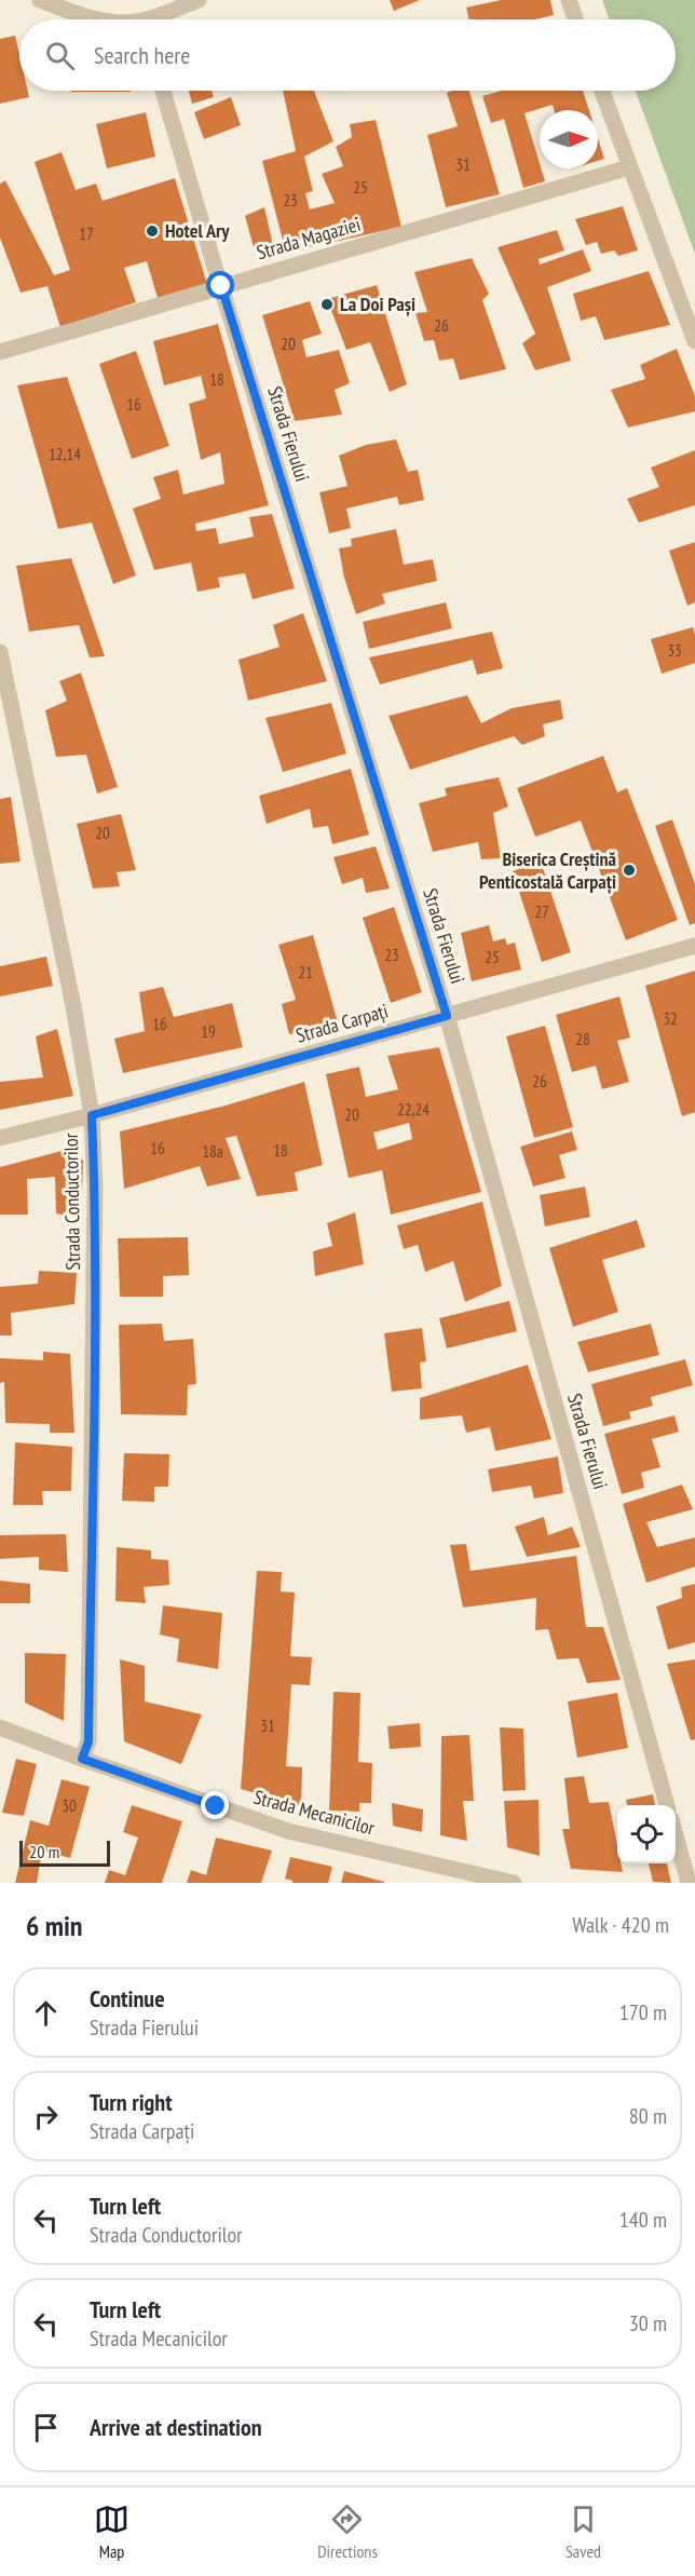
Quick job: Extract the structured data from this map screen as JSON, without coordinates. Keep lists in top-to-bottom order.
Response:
{
  "streets": {
    "street": [
      "Strada Magaziei",
      "Strada Fierului",
      "Strada Carpați",
      "Strada Conductorilor",
      "Strada Mecanicilor"
    ]
  },
  "crossings": [
    ["Strada Magaziei", "Strada Fierului"],
    ["Strada Fierului", "Strada Carpați"],
    ["Strada Carpați", "Strada Conductorilor"],
    ["Strada Conductorilor", "Strada Mecanicilor"]
  ],
  "places": ["Hotel Ary", "La Doi Pași", "Biserica Creștină Penticostală Carpați"],
  "house_numbers": [
    "31",
    "25",
    "23",
    "17",
    "26",
    "20",
    "18",
    "16",
    "12,14",
    "33",
    "20",
    "27",
    "23",
    "25",
    "21",
    "32",
    "16",
    "19",
    "28",
    "26",
    "22,24",
    "20",
    "16",
    "18",
    "18a",
    "31",
    "30"
  ],
  "scale_bar": "20 m",
  "north": "right",
  "page": {
    "search": "Search here",
    "scale": "20 m",
    "heading": ["6 min", "Walk · 420 m"],
    "list": [
      ["Continue", "Strada Fierului", "170 m"],
      ["Turn right", "Strada Carpați", "80 m"],
      ["Turn left", "Strada Conductorilor", "140 m"],
      ["Turn left", "Strada Mecanicilor", "30 m"],
      "Arrive at destination"
    ],
    "nav": ["Map", "Directions", "Saved"]
  }
}
